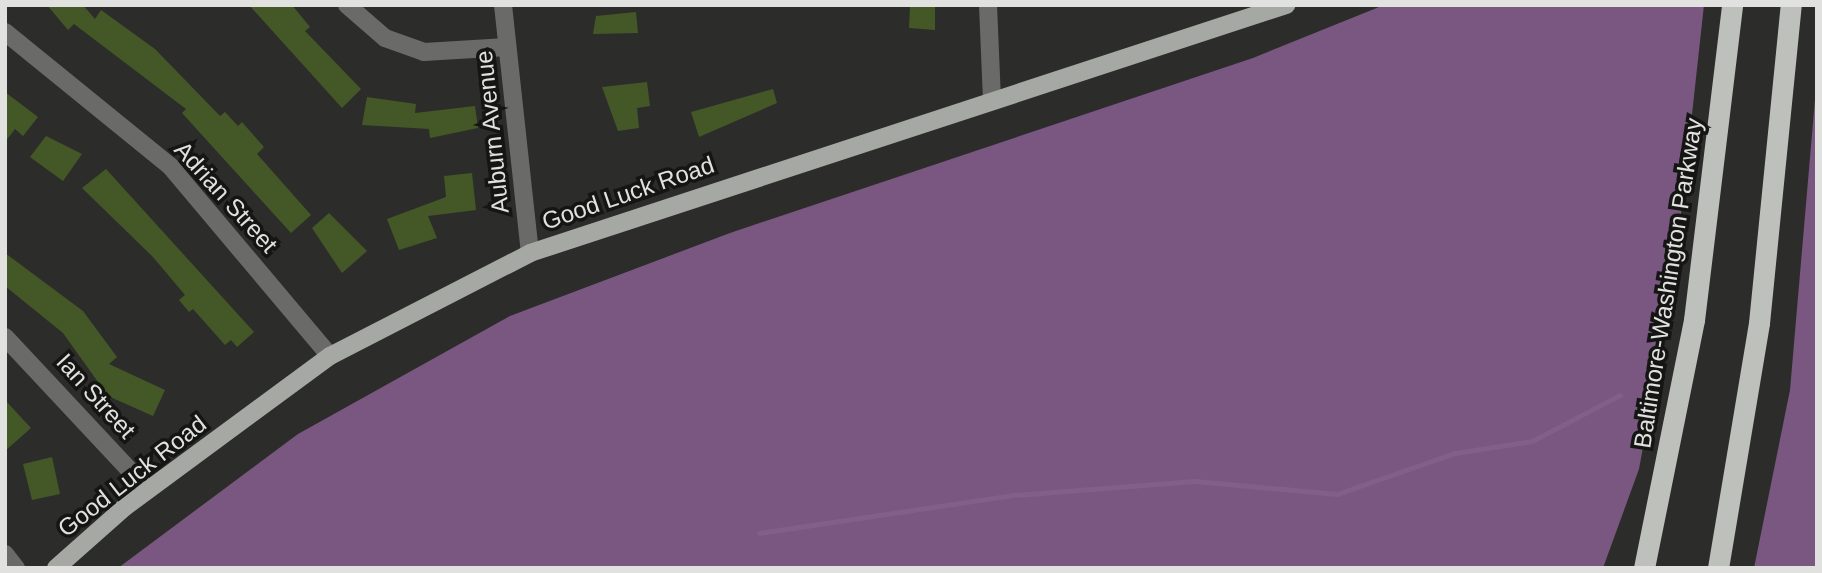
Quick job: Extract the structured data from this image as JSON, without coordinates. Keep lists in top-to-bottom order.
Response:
{
  "streets": {
    "highway": ["Baltimore-Washington Parkway"],
    "main road": ["Good Luck Road"],
    "street": ["Auburn Avenue", "Adrian Street", "Ian Street"]
  },
  "crossings": [
    ["Auburn Avenue", "Good Luck Road"],
    ["Good Luck Road", "Adrian Street"],
    ["Good Luck Road", "Ian Street"]
  ]
}
